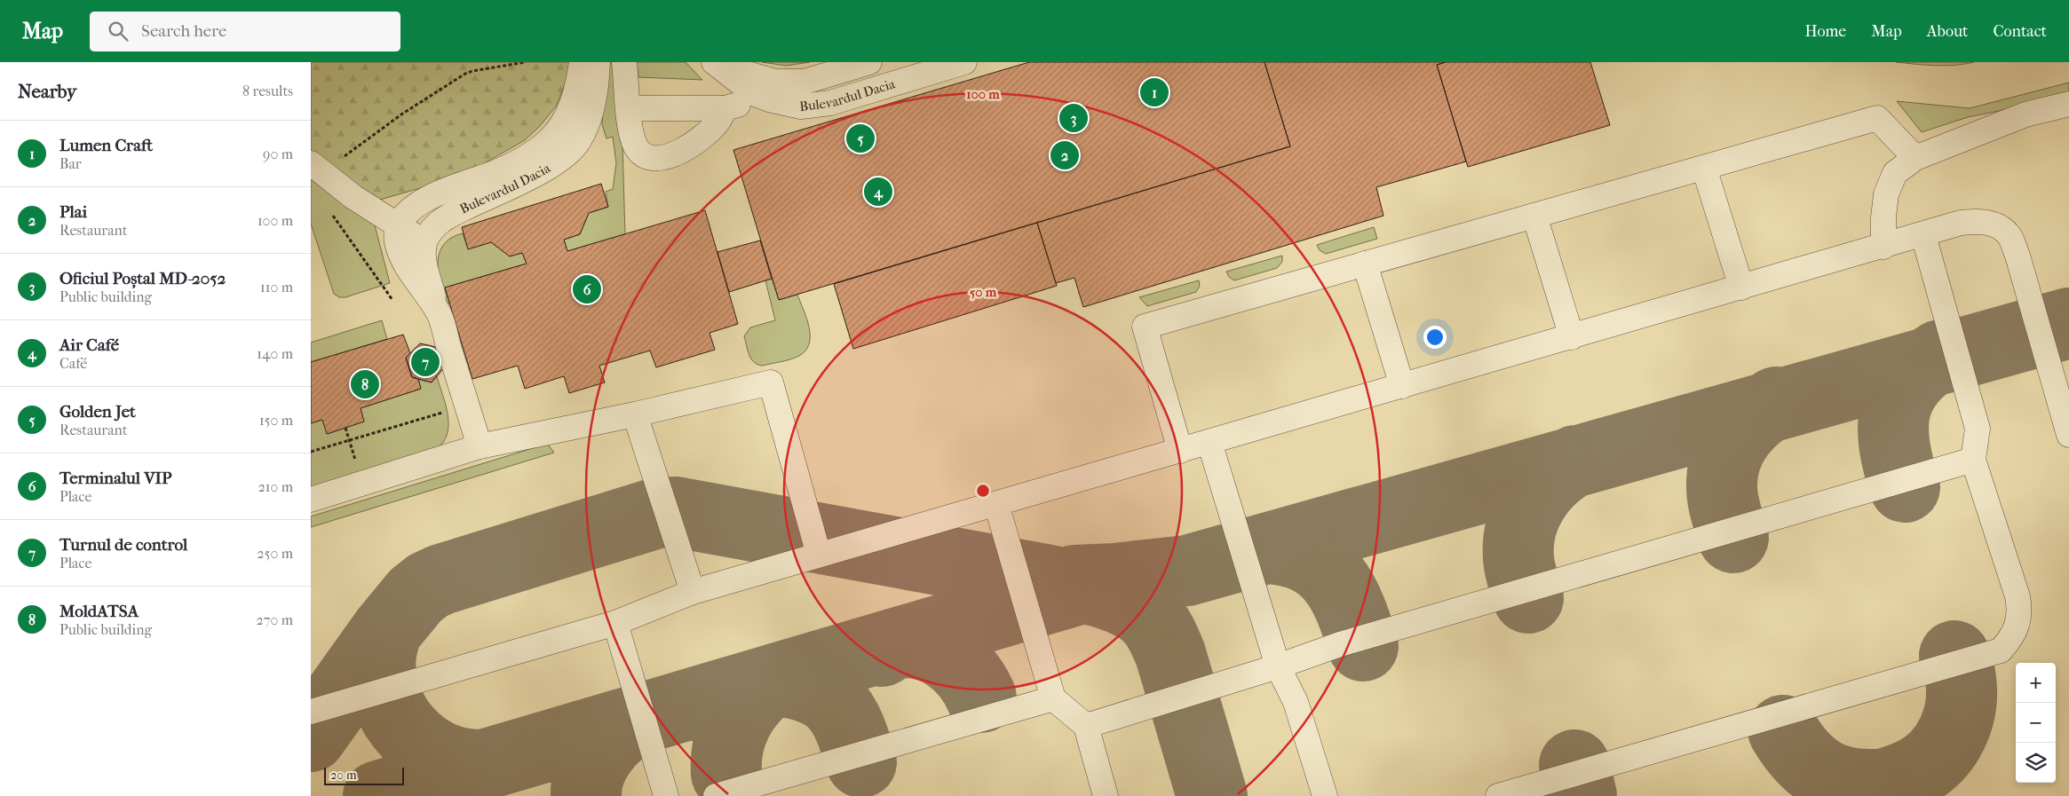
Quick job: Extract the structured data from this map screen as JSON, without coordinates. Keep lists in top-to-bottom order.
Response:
{
  "streets": {
    "lane": ["Bulevardul Dacia"]
  },
  "scale_bar": "20 m",
  "page": {
    "header": "Map",
    "search": "Search here",
    "nav": [
      "Home",
      "Map",
      "About",
      "Contact"
    ],
    "heading": ["Nearby", "8 results"],
    "pins": [
      "1",
      "3",
      "5",
      "2",
      "4",
      "6",
      "7",
      "8"
    ],
    "list": [
      {
        "mark": "1",
        "name": "Lumen Craft",
        "note": "Bar",
        "value": "90 m"
      },
      {
        "mark": "2",
        "name": "Plai",
        "note": "Restaurant",
        "value": "100 m"
      },
      {
        "mark": "3",
        "name": "Oficiul Poștal MD-2052",
        "note": "Public building",
        "value": "110 m"
      },
      {
        "mark": "4",
        "name": "Air Café",
        "note": "Café",
        "value": "140 m"
      },
      {
        "mark": "5",
        "name": "Golden Jet",
        "note": "Restaurant",
        "value": "150 m"
      },
      {
        "mark": "6",
        "name": "Terminalul VIP",
        "note": "Place",
        "value": "210 m"
      },
      {
        "mark": "7",
        "name": "Turnul de control",
        "note": "Place",
        "value": "250 m"
      },
      {
        "mark": "8",
        "name": "MoldATSA",
        "note": "Public building",
        "value": "270 m"
      }
    ],
    "map_buttons": ["+", "−"],
    "scale": "20 m"
  },
  "rings": ["100 m", "50 m"]
}
